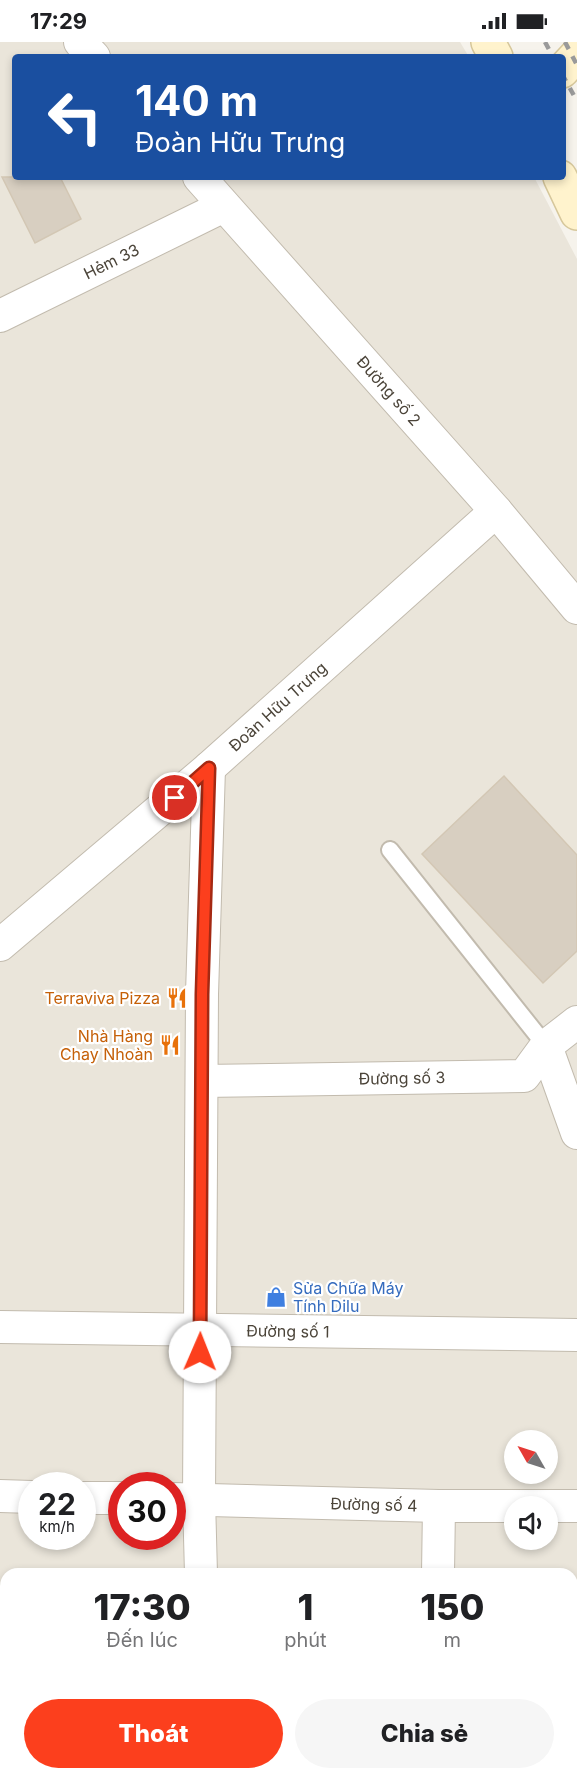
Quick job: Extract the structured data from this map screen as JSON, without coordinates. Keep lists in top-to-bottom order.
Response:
{
  "streets": {
    "street": [
      "Hẻm 33",
      "Đường số 2",
      "Đoàn Hữu Trưng",
      "Đường số 3",
      "Đường số 1",
      "Đường số 4"
    ]
  },
  "crossings": [
    ["Hẻm 33", "Đường số 2"],
    ["Đường số 2", "Đoàn Hữu Trưng"]
  ],
  "places": {
    "restaurant": ["Terraviva Pizza", "Nhà Hàng Chay Nhoàn"],
    "shop": ["Sửa Chữa Máy Tính Dilu"]
  },
  "north": "top left",
  "page": {
    "status": "17:29",
    "turn": ["140 m", "Đoàn Hữu Trưng"],
    "speed": "22 km/h",
    "limit": "30",
    "eta": [
      "17:30",
      "Đến lúc",
      "1",
      "phút",
      "150",
      "m"
    ],
    "buttons": ["Thoát", "Chia sẻ"]
  }
}
